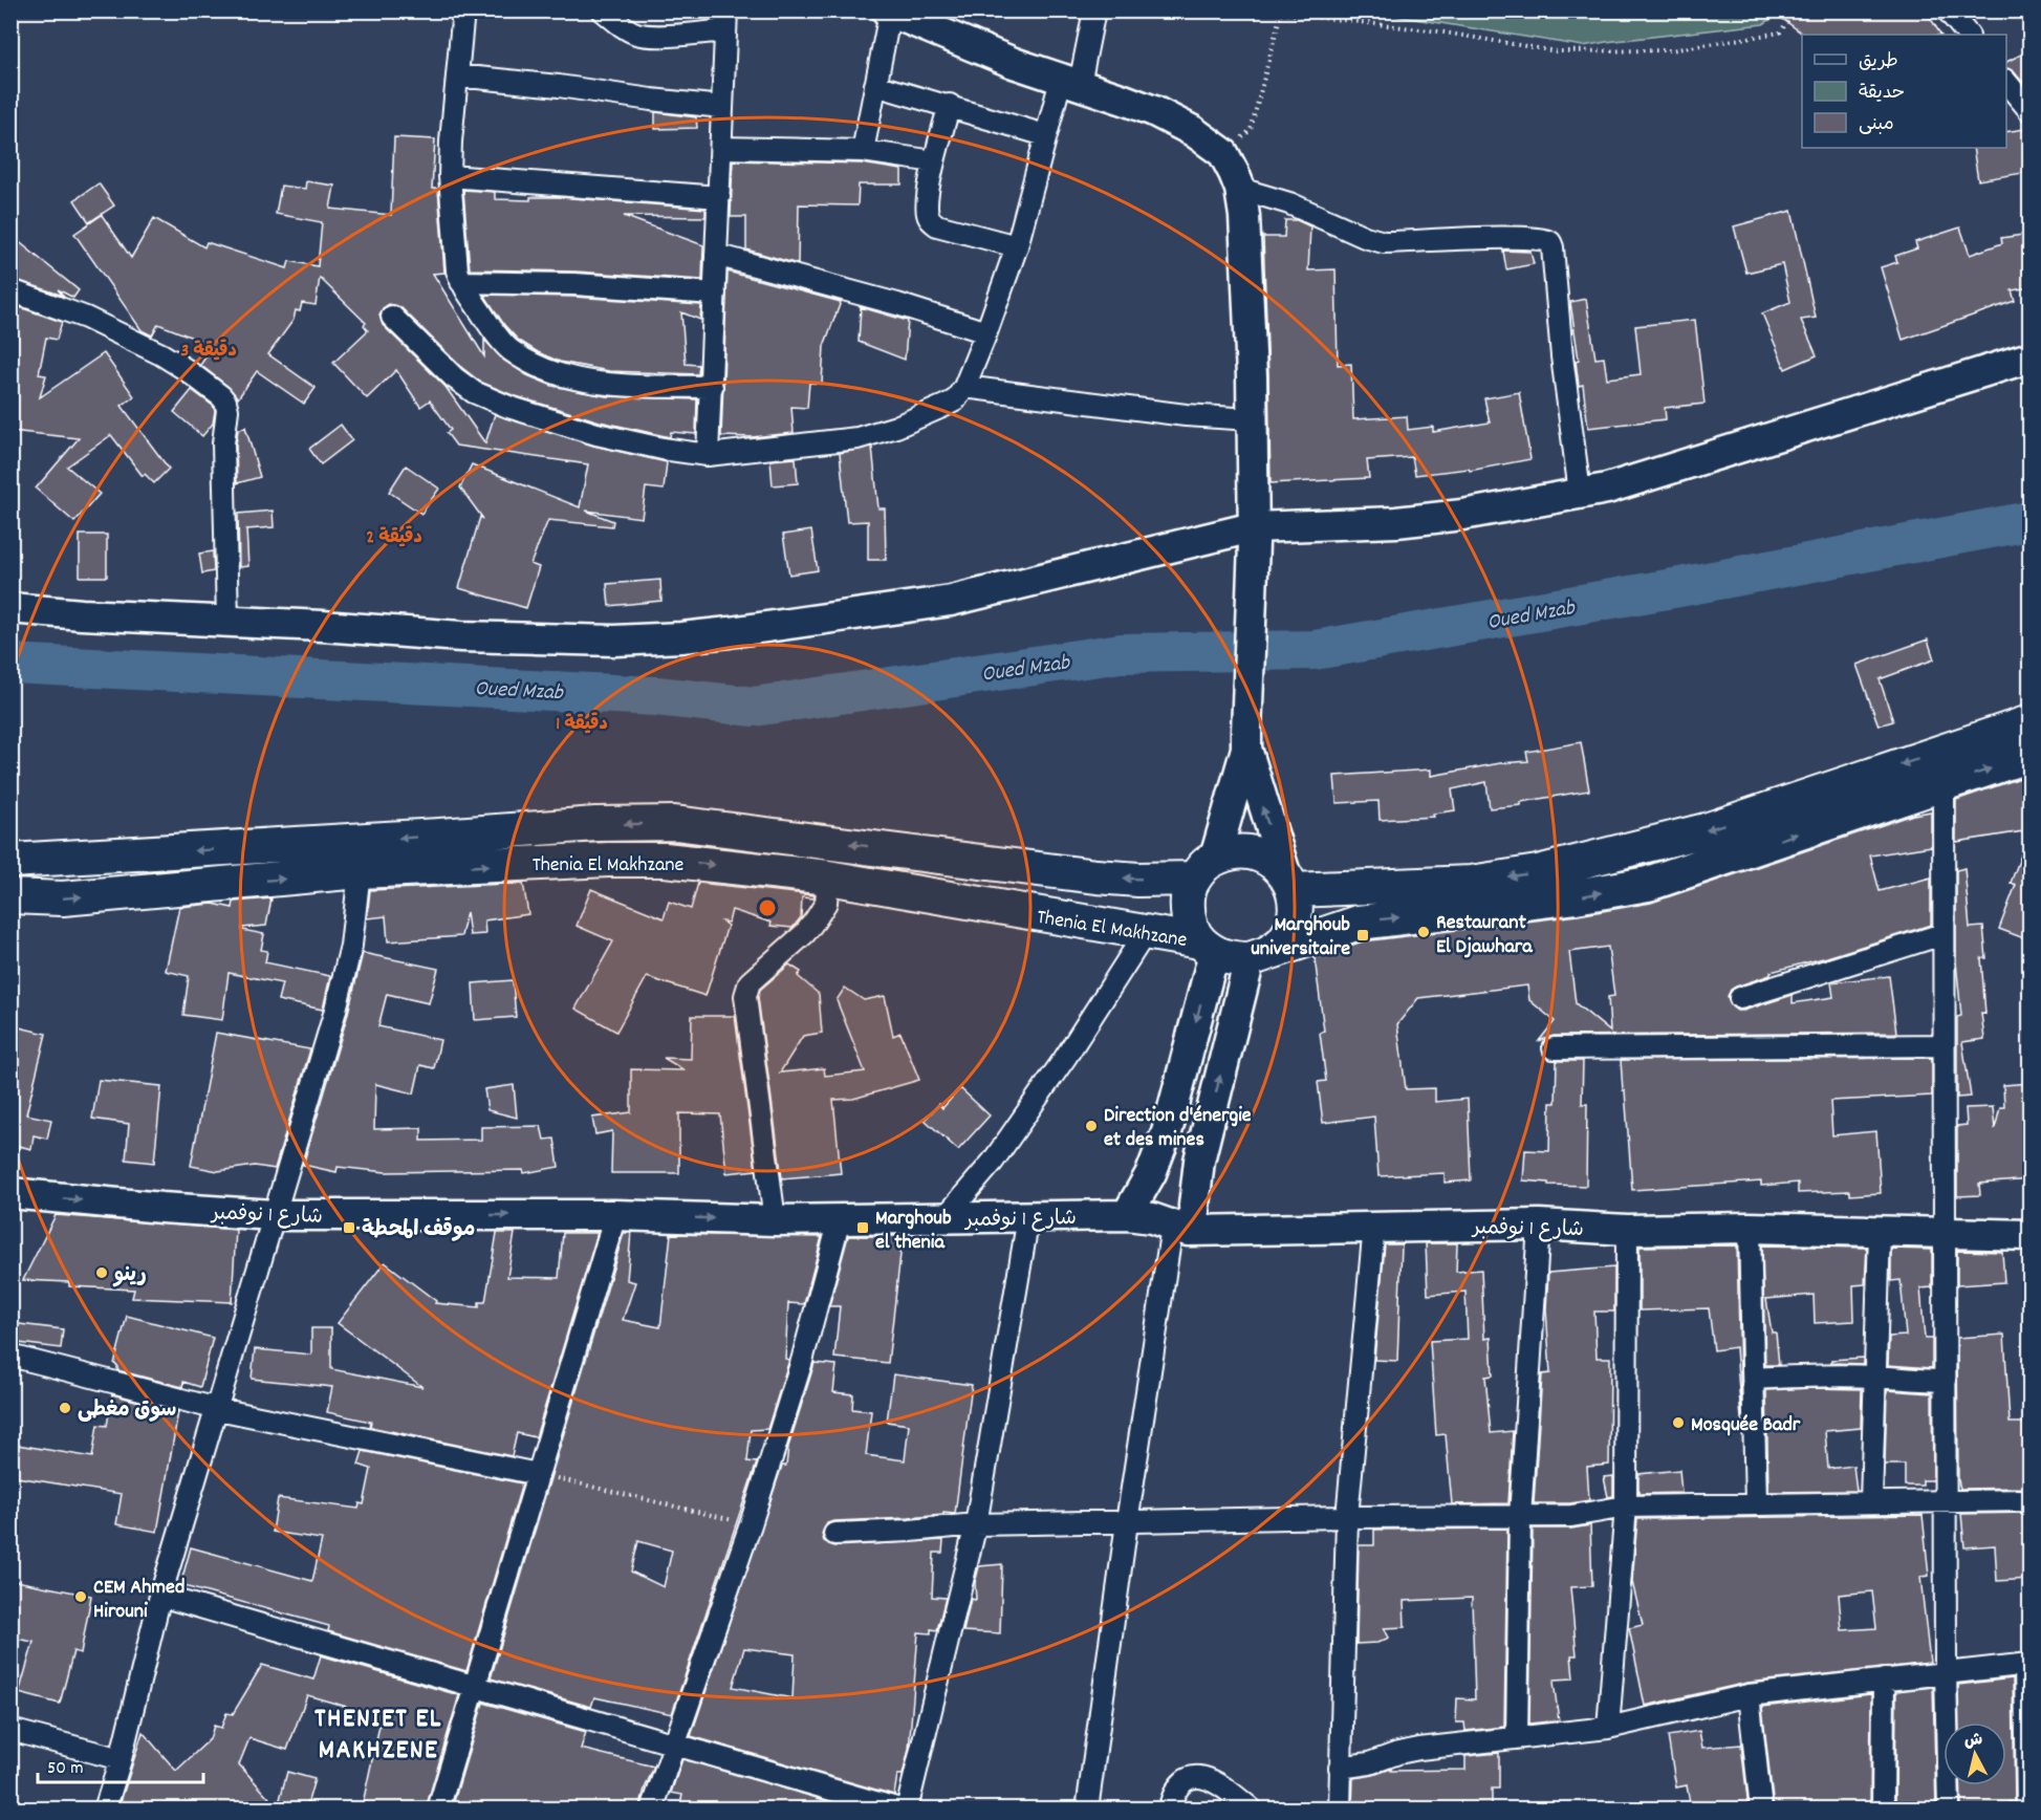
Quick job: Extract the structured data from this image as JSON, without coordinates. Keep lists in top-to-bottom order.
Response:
{
  "streets": {
    "main road": ["Thenia El Makhzane", "شارع 1 نوفمبر"]
  },
  "one_way": ["شارع 1 نوفمبر"],
  "districts": ["THENIET EL MAKHZENE"],
  "water": ["Oued Mzab"],
  "places": {
    "other": [
      "Restaurant El Djawhara",
      "Direction d'énergie et des mines",
      "رينو",
      "سوق مغطى",
      "Mosquée Badr",
      "CEM Ahmed Hirouni"
    ],
    "transit": ["Marghoub universitaire", "موقف المحطة", "Marghoub el thenia"]
  },
  "legend": ["طريق", "حديقة", "مبنى"],
  "scale_bar": "50 m",
  "north": "top",
  "rings": ["3 دقيقة", "2 دقيقة", "1 دقيقة"]
}
